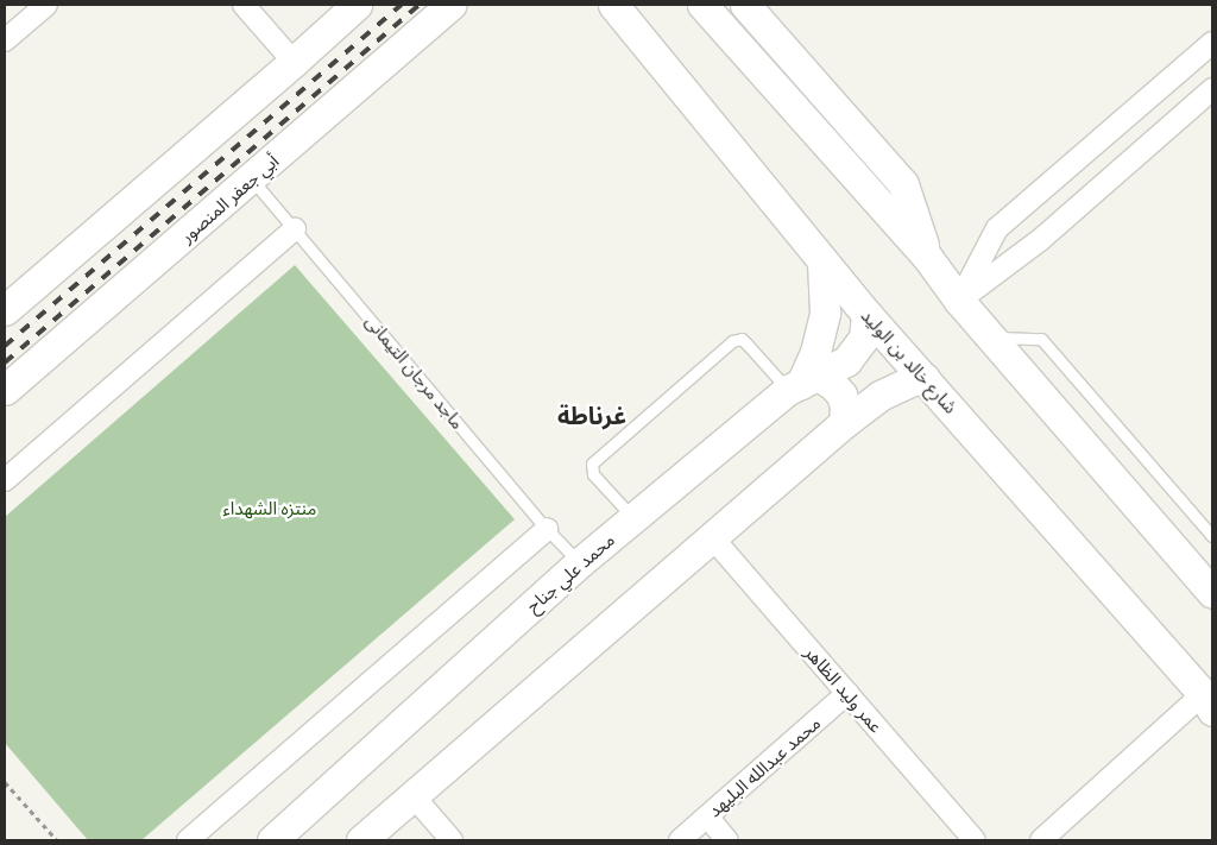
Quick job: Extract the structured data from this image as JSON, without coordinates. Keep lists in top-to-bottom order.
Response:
{
  "streets": {
    "street": [
      "أبي جعفر المنصور",
      "شارع خالد بن الوليد",
      "محمد علي جناح",
      "عمر وليد الظاهر",
      "محمد عبدالله البليهد"
    ],
    "lane": ["ماجد مرجان التيمانى"]
  },
  "crossings": [
    ["أبي جعفر المنصور", "ماجد مرجان التيمانى"],
    ["شارع خالد بن الوليد", "محمد علي جناح"],
    ["ماجد مرجان التيمانى", "محمد علي جناح"],
    ["عمر وليد الظاهر", "محمد عبدالله البليهد"]
  ],
  "districts": ["غرناطة"],
  "parks": ["منتزه الشهداء"]
}
